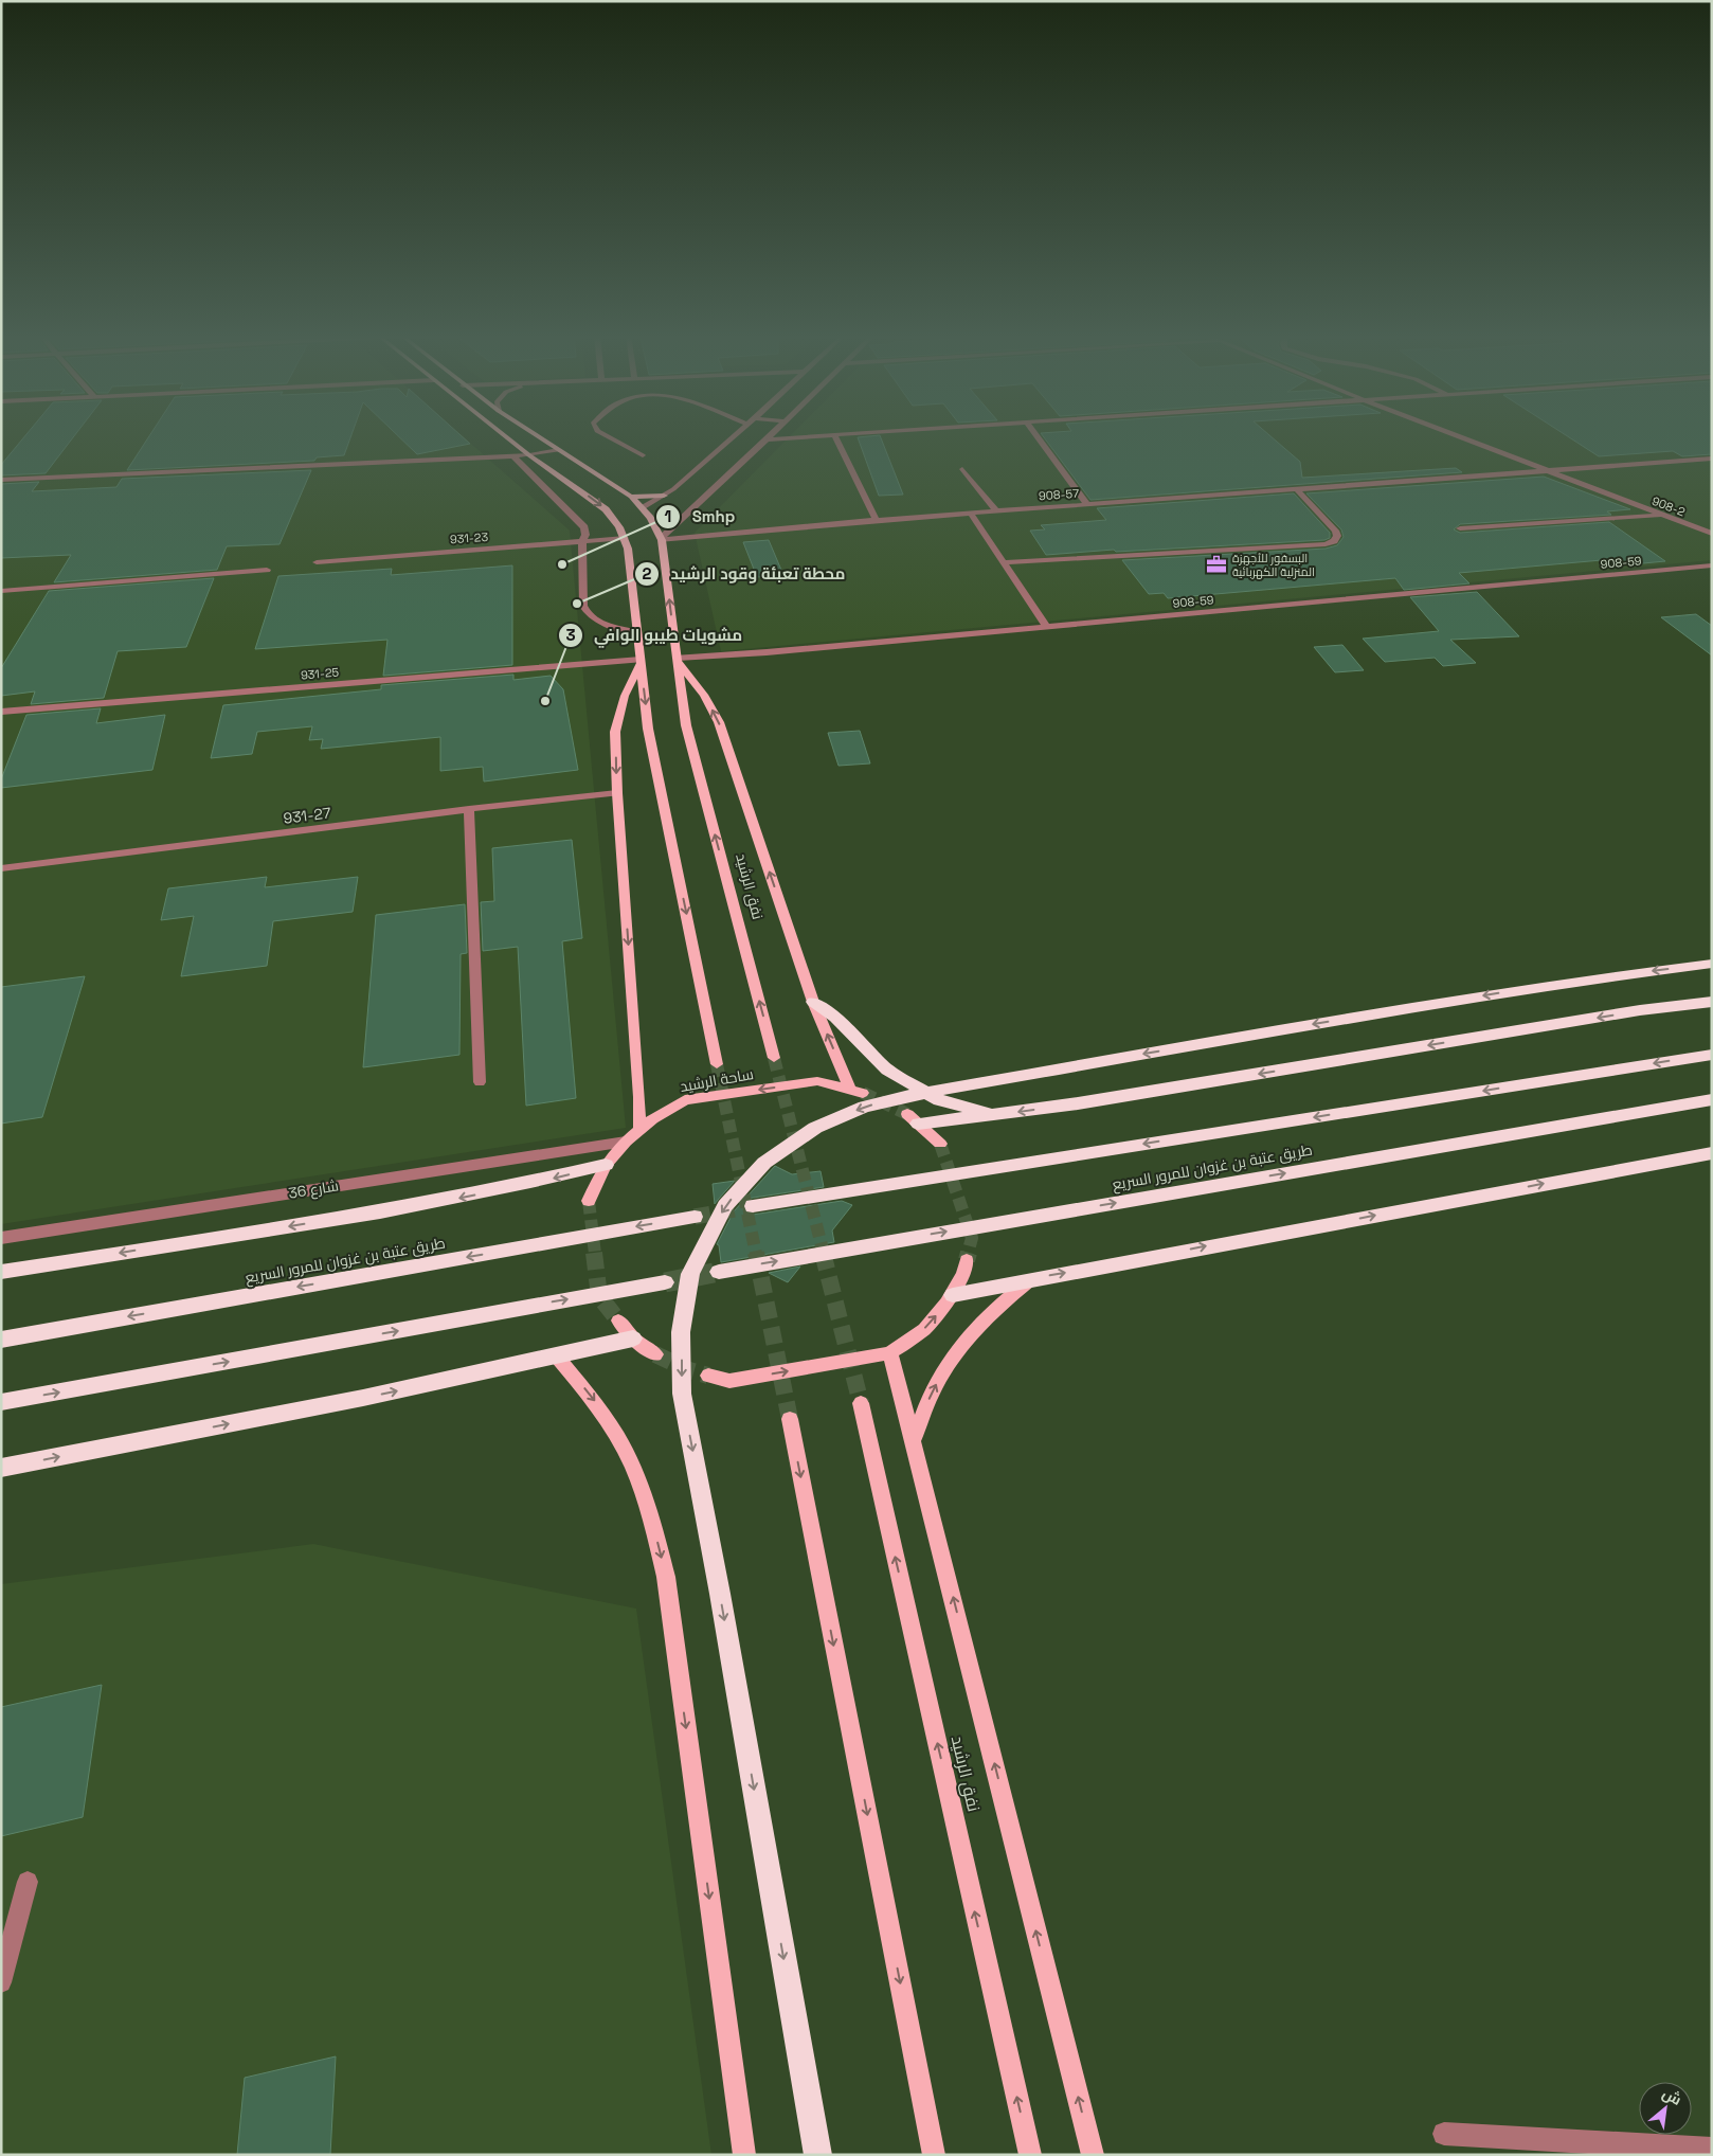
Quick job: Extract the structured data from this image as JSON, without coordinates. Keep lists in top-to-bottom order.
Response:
{
  "streets": {
    "highway": ["طريق عتبة بن غزوان للمرور السريع"],
    "main road": ["نفق الرشيد", "ساحة الرشيد"],
    "street": [
      "908-57",
      "908-2",
      "931-23",
      "908-59",
      "931-25",
      "931-27",
      "شارع 36"
    ]
  },
  "crossings": [
    ["908-57", "908-2"],
    ["908-57", "نفق الرشيد"],
    ["908-59", "نفق الرشيد"],
    ["ساحة الرشيد", "شارع 36"]
  ],
  "places": {
    "other": ["Smhp", "محطة تعبئة وقود الرشيد", "مشويات طيبو الوافي"],
    "office": ["البسفور للأجهزة المنزلية الكهربائية"]
  },
  "north": "top right"
}
